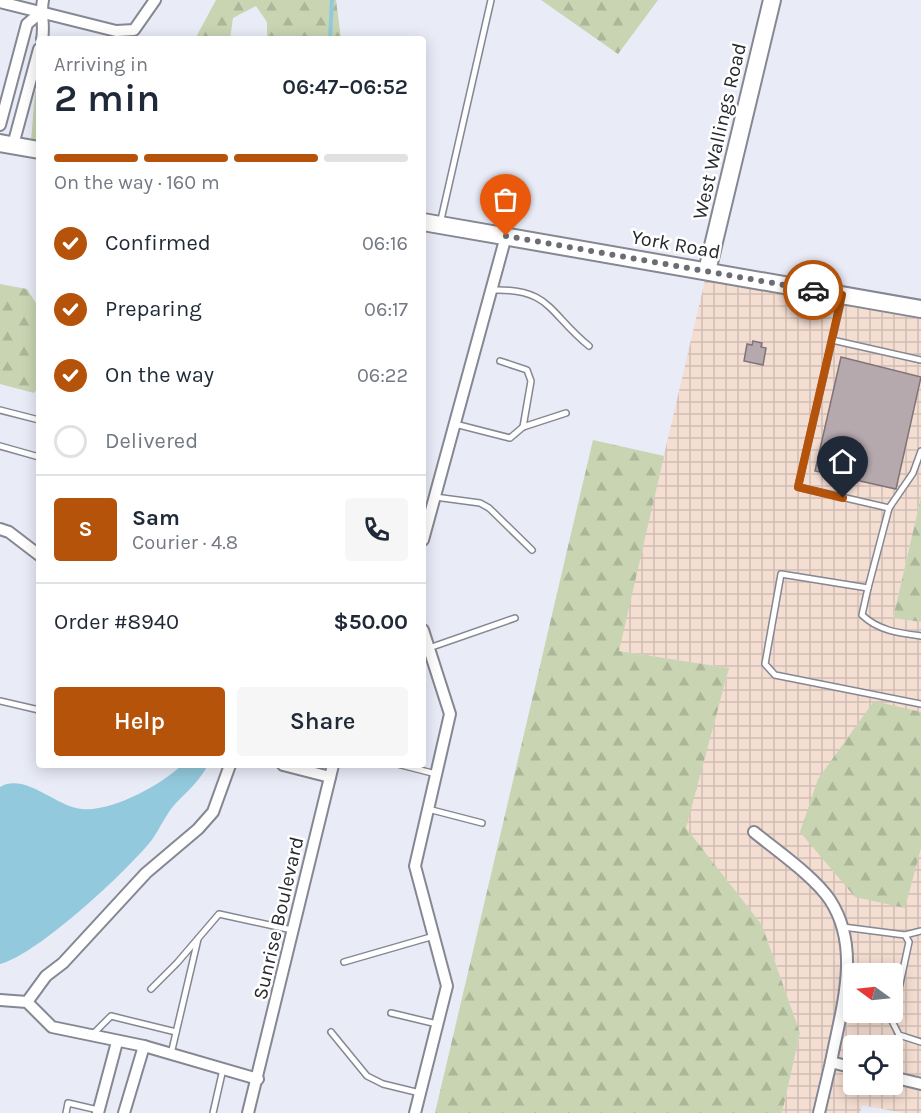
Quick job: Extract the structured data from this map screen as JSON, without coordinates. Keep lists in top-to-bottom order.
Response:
{
  "streets": {
    "street": ["West Wallings Road", "York Road", "Sunrise Boulevard"]
  },
  "crossings": [
    ["West Wallings Road", "York Road"]
  ],
  "north": "left",
  "page": {
    "heading": ["2 min", "Arriving in", "06:47–06:52"],
    "panel": [
      "Sam",
      "Courier · 4.8",
      "Order #8940",
      "$50.00"
    ],
    "bar": "On the way · 160 m",
    "list": [
      ["Confirmed", "06:16"],
      ["Preparing", "06:17"],
      ["On the way", "06:22"],
      "Delivered"
    ],
    "round": "S",
    "buttons": ["Help", "Share"]
  }
}
